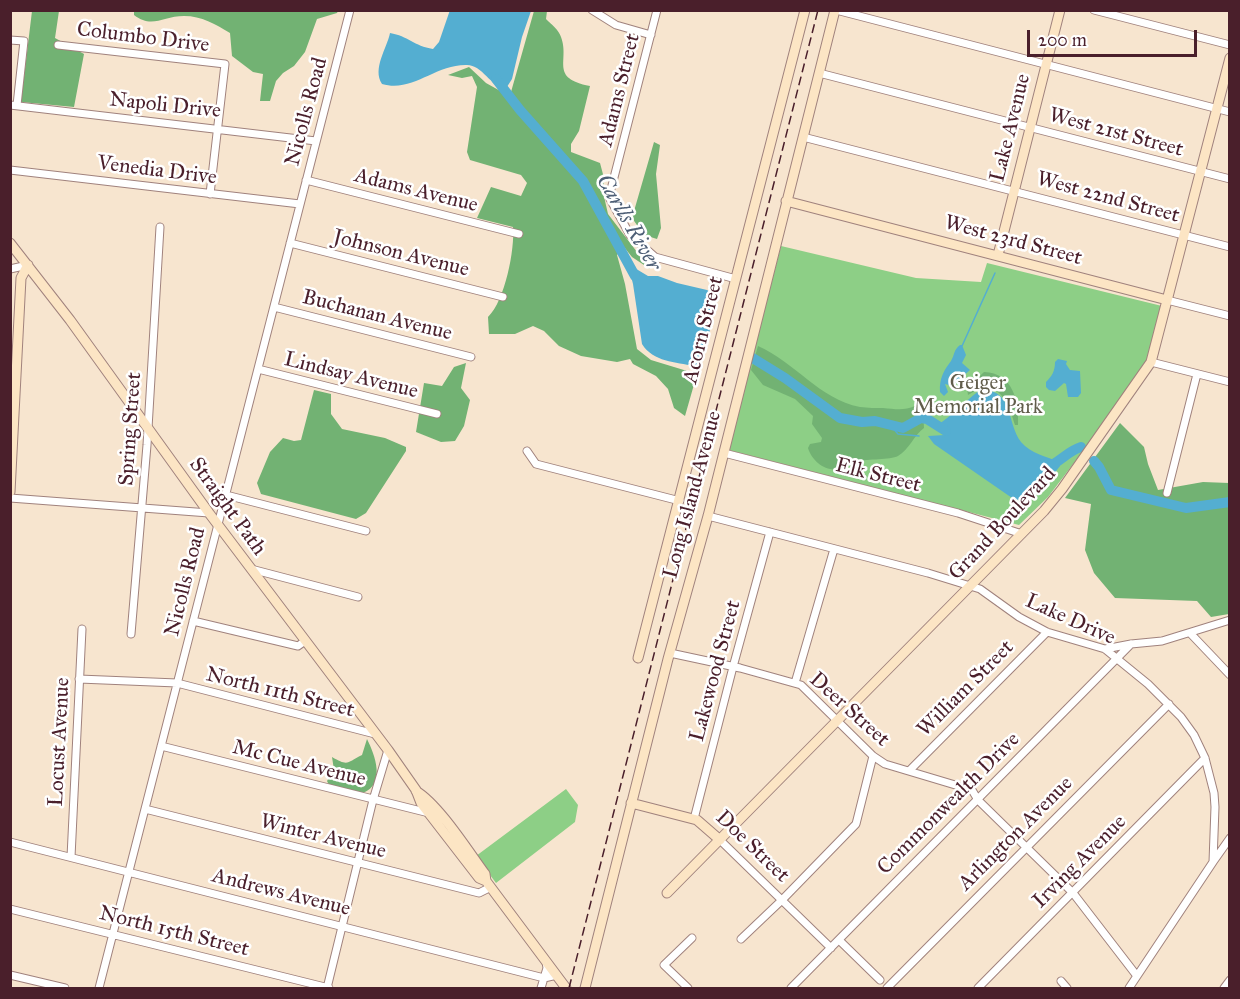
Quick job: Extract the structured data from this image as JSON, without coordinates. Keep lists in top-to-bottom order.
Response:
{
  "streets": {
    "street": [
      "Columbo Drive",
      "Adams Street",
      "Napoli Drive",
      "Nicolls Road",
      "Lake Avenue",
      "West 21st Street",
      "Venedia Drive",
      "Adams Avenue",
      "West 22nd Street",
      "West 23rd Street",
      "Johnson Avenue",
      "Buchanan Avenue",
      "Acorn Street",
      "Lindsay Avenue",
      "Spring Street",
      "Elk Street",
      "Long Island Avenue",
      "Straight Path",
      "Grand Boulevard",
      "Lake Drive",
      "Lakewood Street",
      "William Street",
      "North 11th Street",
      "Deer Street",
      "Locust Avenue",
      "Mc Cue Avenue",
      "Commonwealth Drive",
      "Arlington Avenue",
      "Winter Avenue",
      "Doe Street",
      "Irving Avenue",
      "Andrews Avenue",
      "North 15th Street"
    ]
  },
  "crossings": [
    ["Columbo Drive", "Napoli Drive"],
    ["Adams Street", "Acorn Street"],
    ["Napoli Drive", "Nicolls Road"],
    ["Nicolls Road", "Venedia Drive"],
    ["Nicolls Road", "Adams Avenue"],
    ["Nicolls Road", "Johnson Avenue"],
    ["Nicolls Road", "Buchanan Avenue"],
    ["Nicolls Road", "Lindsay Avenue"],
    ["Nicolls Road", "Straight Path"],
    ["Nicolls Road", "North 11th Street"],
    ["Nicolls Road", "Mc Cue Avenue"],
    ["Nicolls Road", "Winter Avenue"],
    ["Nicolls Road", "Andrews Avenue"],
    ["Nicolls Road", "North 15th Street"],
    ["Lake Avenue", "West 21st Street"],
    ["Lake Avenue", "West 22nd Street"],
    ["Lake Avenue", "West 23rd Street"],
    ["West 21st Street", "Long Island Avenue"],
    ["West 21st Street", "Grand Boulevard"],
    ["West 22nd Street", "Long Island Avenue"],
    ["West 22nd Street", "Grand Boulevard"],
    ["West 23rd Street", "Long Island Avenue"],
    ["West 23rd Street", "Grand Boulevard"],
    ["Spring Street", "Straight Path"],
    ["Elk Street", "Long Island Avenue"],
    ["Elk Street", "Grand Boulevard"],
    ["Long Island Avenue", "Lake Drive"],
    ["Long Island Avenue", "Deer Street"],
    ["Long Island Avenue", "Doe Street"],
    ["Straight Path", "North 11th Street"],
    ["Straight Path", "Mc Cue Avenue"],
    ["Straight Path", "Winter Avenue"],
    ["Grand Boulevard", "Lake Drive"],
    ["Grand Boulevard", "Deer Street"],
    ["Grand Boulevard", "Doe Street"],
    ["Lake Drive", "Lakewood Street"],
    ["Lake Drive", "William Street"],
    ["Lake Drive", "Commonwealth Drive"],
    ["Lake Drive", "Arlington Avenue"],
    ["Lake Drive", "Irving Avenue"],
    ["Lakewood Street", "Deer Street"],
    ["Lakewood Street", "Doe Street"],
    ["William Street", "Deer Street"],
    ["North 11th Street", "Locust Avenue"],
    ["Deer Street", "Commonwealth Drive"],
    ["Deer Street", "Arlington Avenue"],
    ["Deer Street", "Irving Avenue"],
    ["Locust Avenue", "Andrews Avenue"],
    ["Commonwealth Drive", "Doe Street"]
  ],
  "water": ["Carlls River"],
  "parks": ["Geiger Memorial Park"],
  "scale_bar": "200 m"
}
